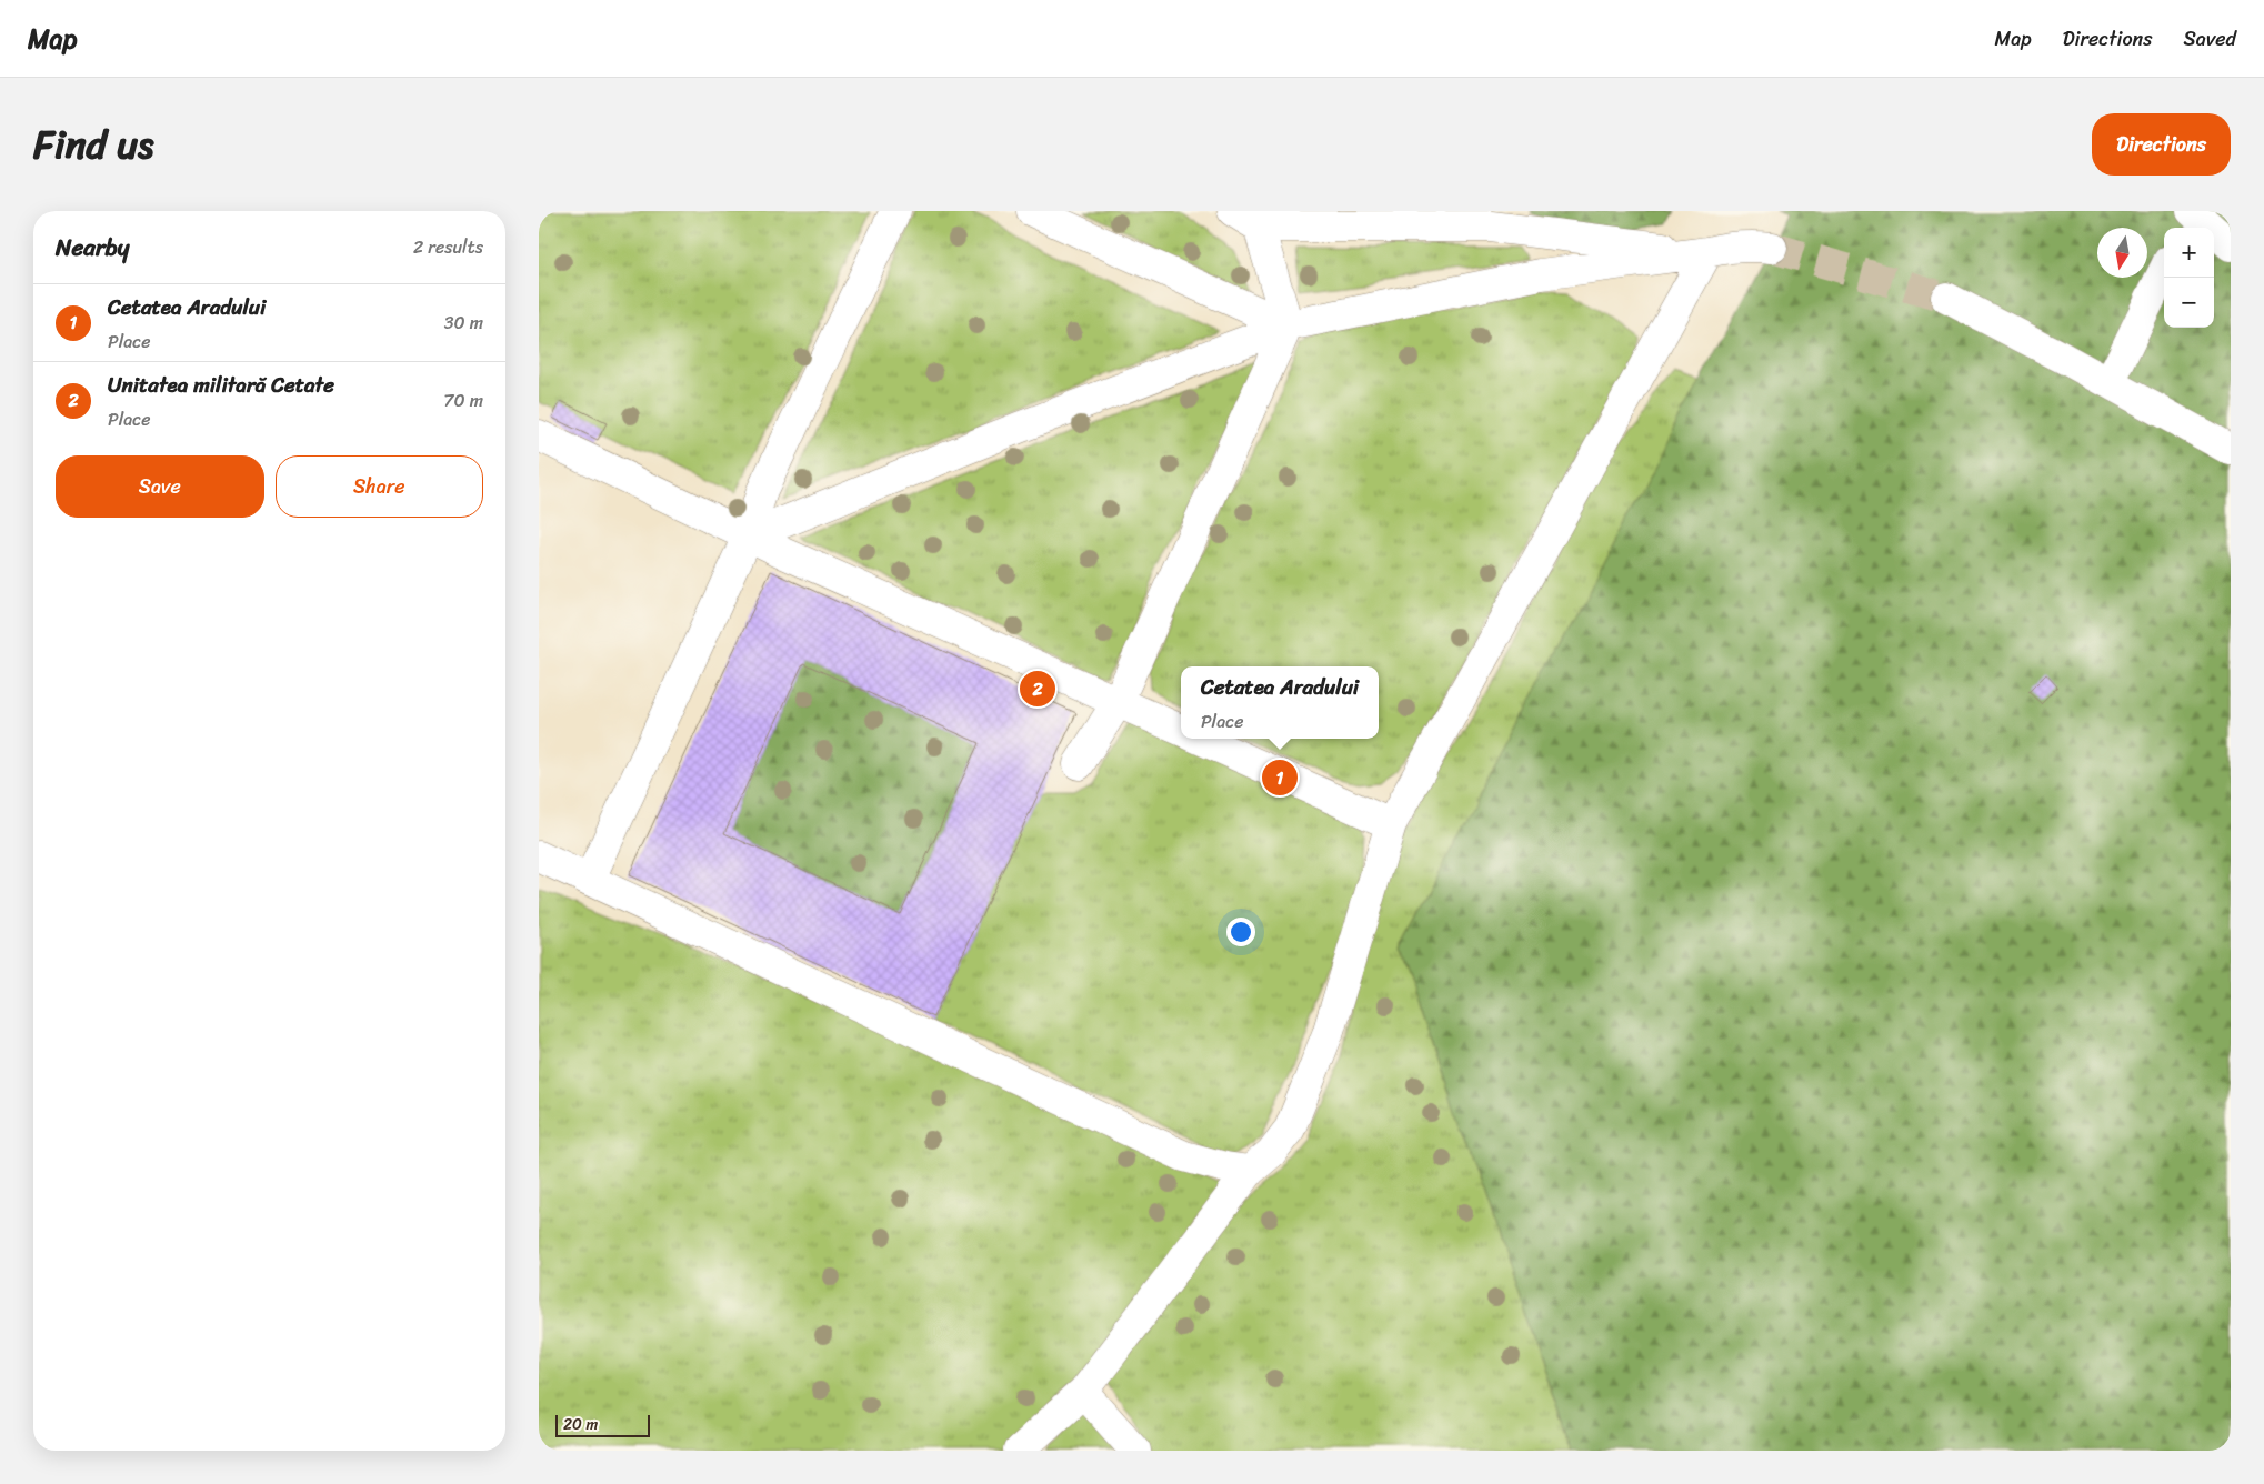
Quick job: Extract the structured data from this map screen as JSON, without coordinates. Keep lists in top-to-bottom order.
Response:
{
  "scale_bar": "20 m",
  "north": "bottom",
  "page": {
    "header": "Map",
    "nav": ["Map", "Directions", "Saved"],
    "title": "Find us",
    "buttons": [
      "Directions",
      ["Save", "Share"]
    ],
    "heading": ["Nearby", "2 results"],
    "map_buttons": ["+", "−"],
    "list": [
      {
        "mark": "1",
        "name": "Cetatea Aradului",
        "note": "Place",
        "value": "30 m"
      },
      {
        "mark": "2",
        "name": "Unitatea militară Cetate",
        "note": "Place",
        "value": "70 m"
      }
    ],
    "popup": ["Cetatea Aradului", "Place"],
    "pins": ["2", "1"],
    "scale": "20 m"
  }
}
